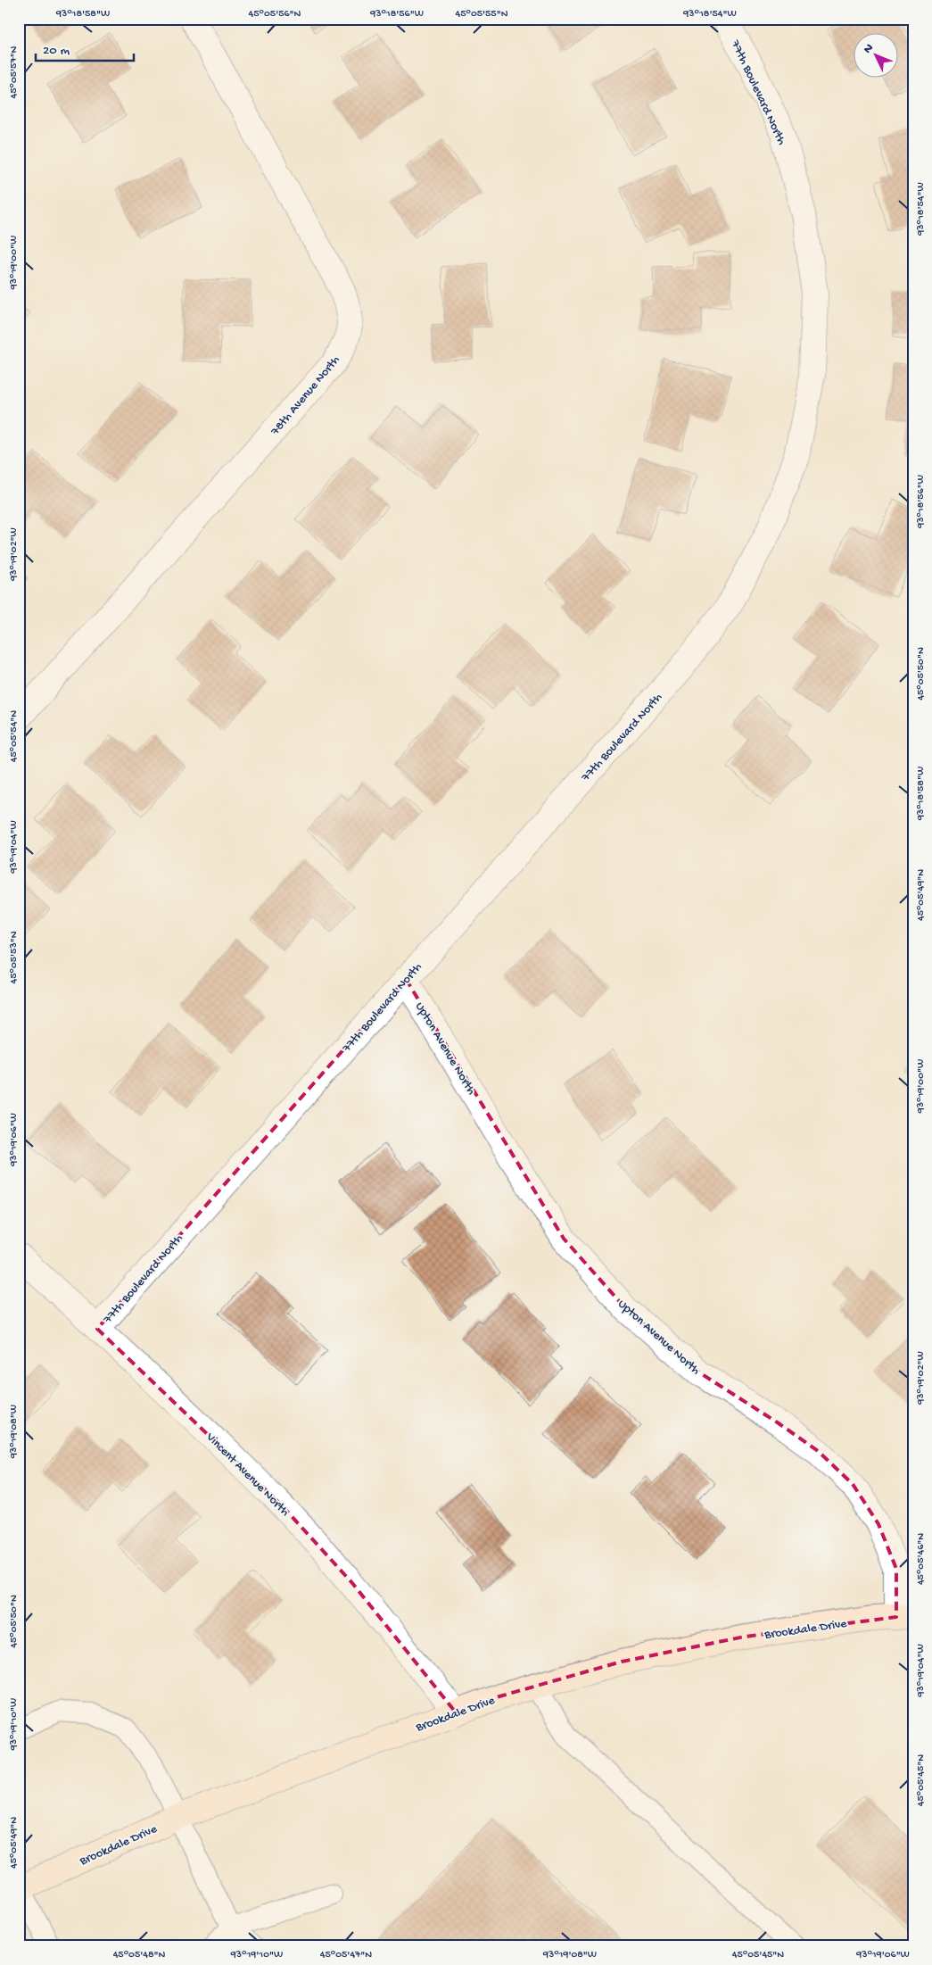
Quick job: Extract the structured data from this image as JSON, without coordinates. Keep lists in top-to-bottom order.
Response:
{
  "streets": {
    "street": [
      "77th Boulevard North",
      "78th Avenue North",
      "Upton Avenue North",
      "Vincent Avenue North",
      "Brookdale Drive"
    ]
  },
  "crossings": [
    ["77th Boulevard North", "Upton Avenue North"],
    ["77th Boulevard North", "Vincent Avenue North"],
    ["Upton Avenue North", "Brookdale Drive"],
    ["Vincent Avenue North", "Brookdale Drive"]
  ],
  "scale_bar": "20 m",
  "north": "top left",
  "coordinates": [
    "93°18'58\"W",
    "45°05'56\"N",
    "93°18'56\"W",
    "45°05'55\"N",
    "93°18'54\"W",
    "45°05'57\"N",
    "93°19'00\"W",
    "93°19'02\"W",
    "45°05'50\"N",
    "45°05'54\"N",
    "93°19'04\"W",
    "45°05'49\"N",
    "45°05'53\"N",
    "93°19'06\"W",
    "93°19'08\"W",
    "45°05'46\"N",
    "93°19'10\"W",
    "45°05'45\"N",
    "45°05'48\"N",
    "45°05'47\"N"
  ]
}
